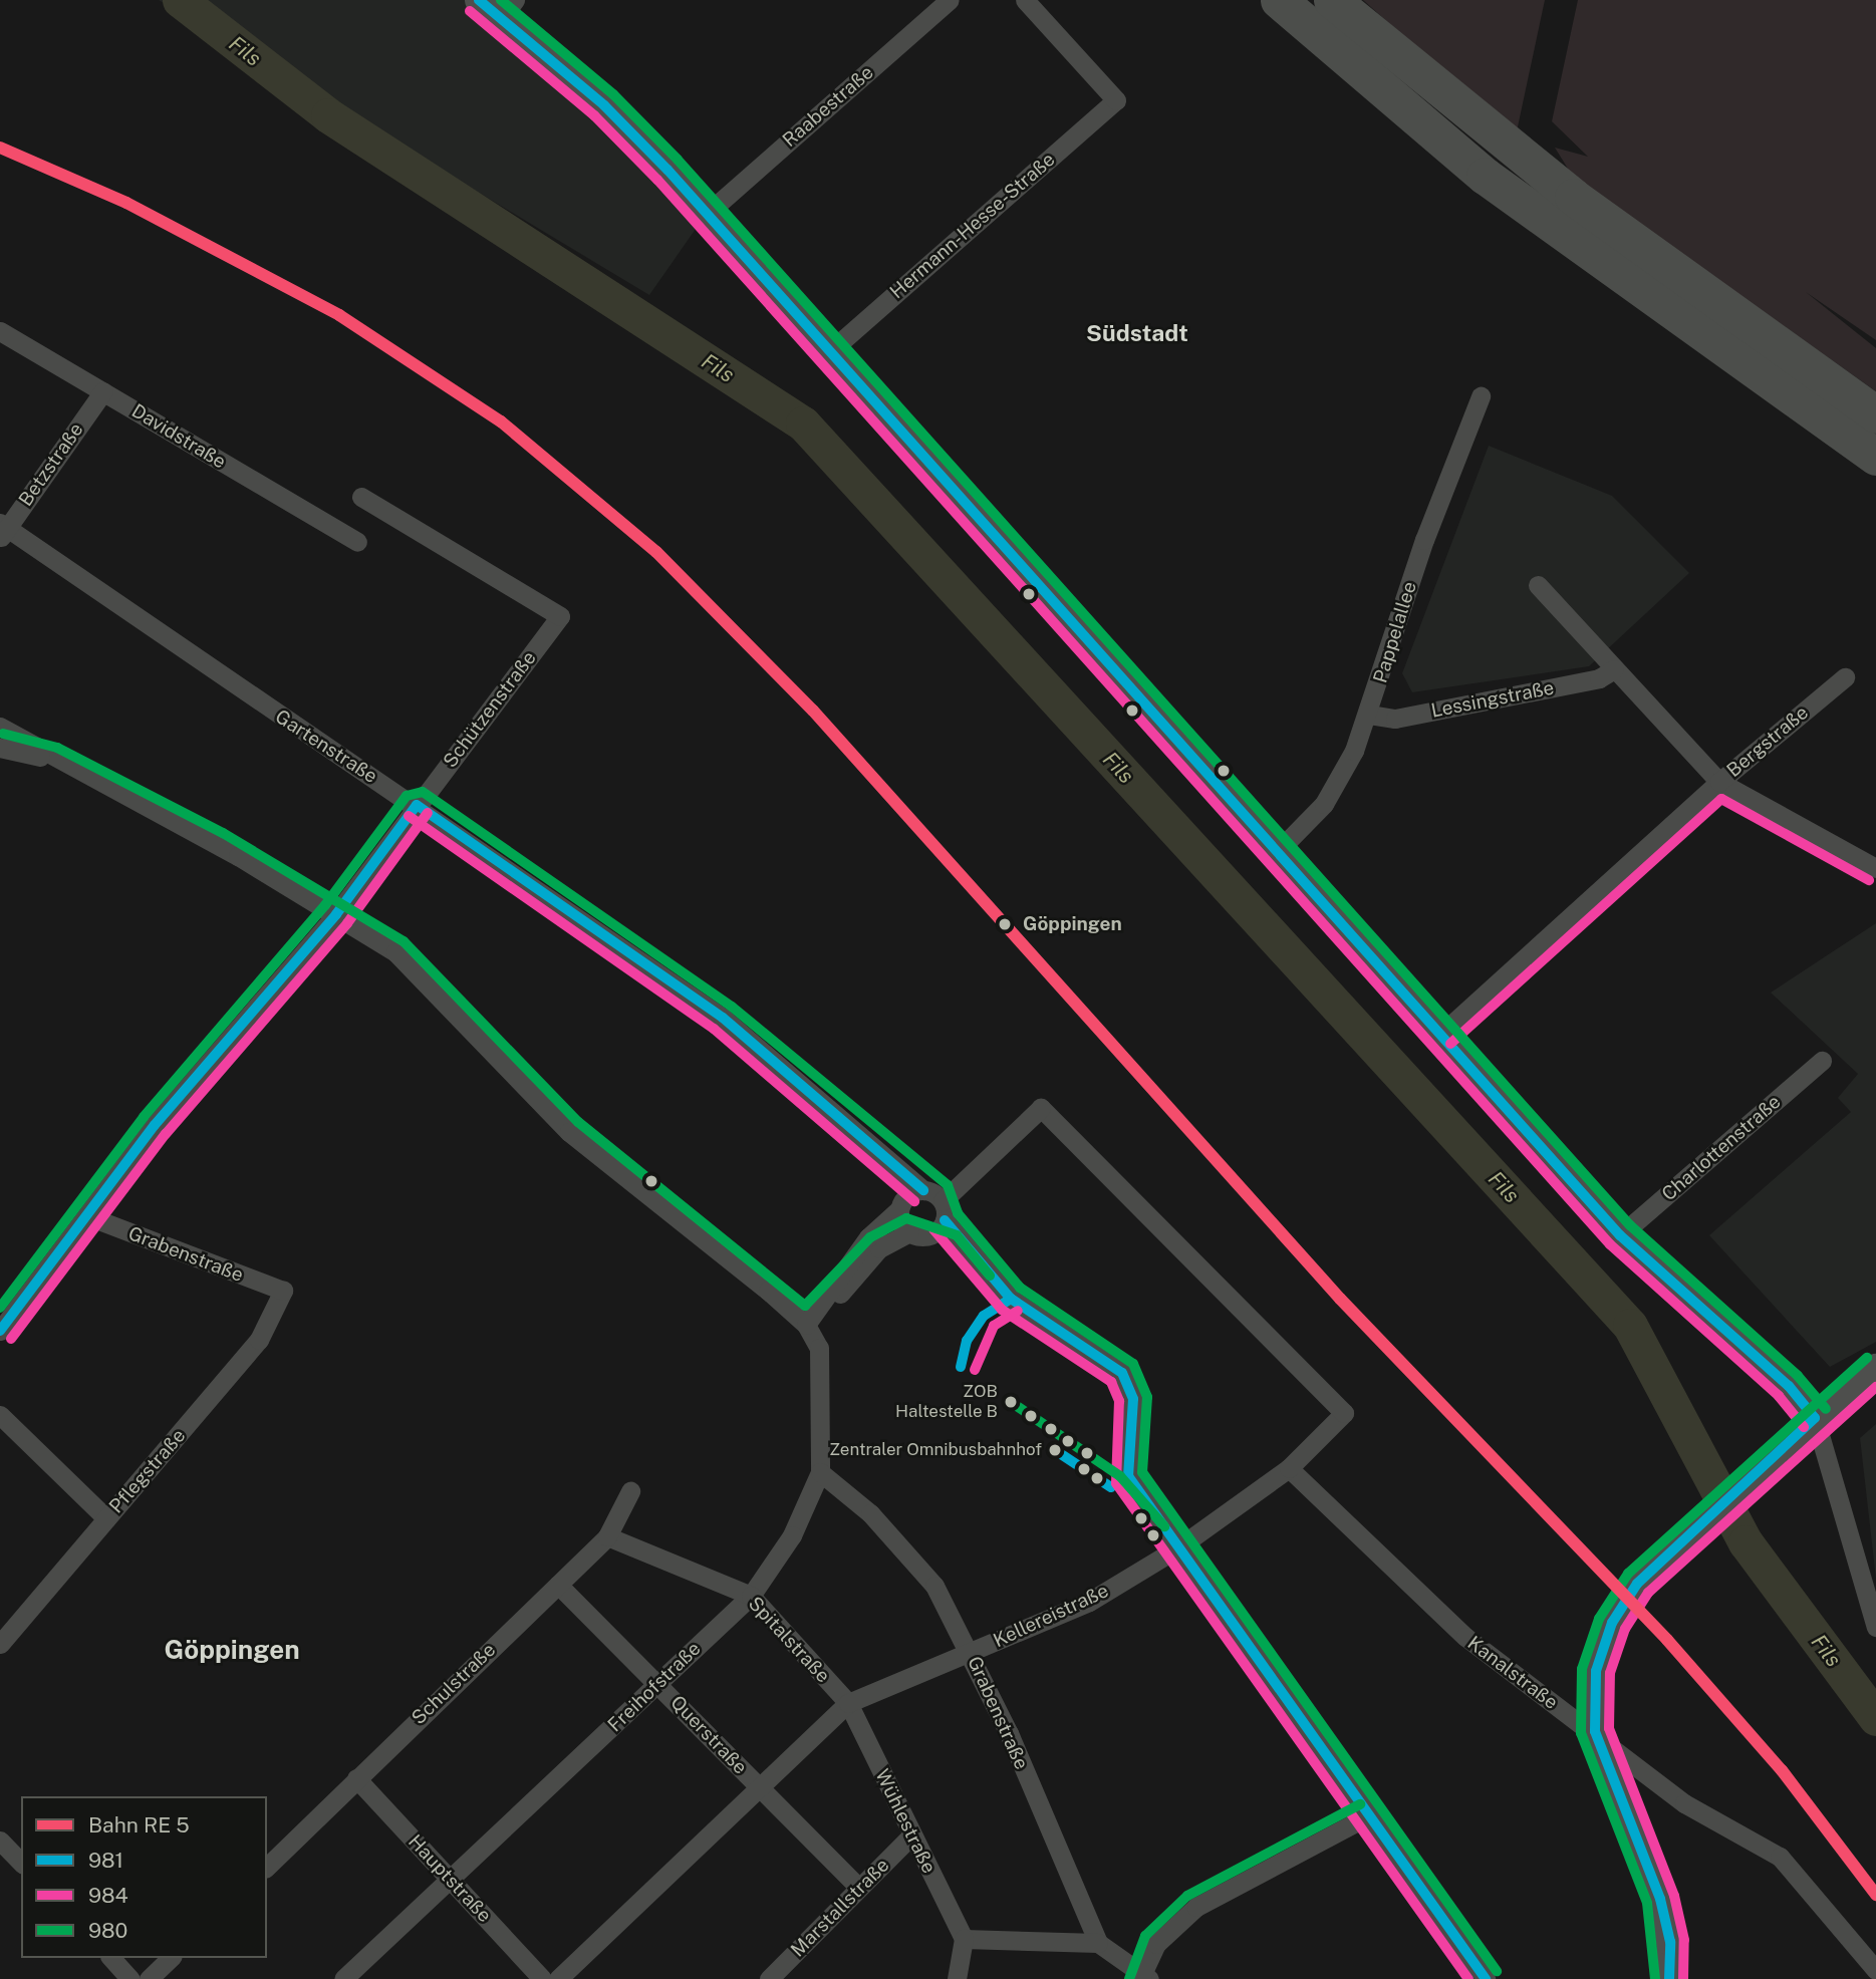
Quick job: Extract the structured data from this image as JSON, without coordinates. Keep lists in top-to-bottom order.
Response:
{
  "streets": {
    "street": [
      "Raabestraße",
      "Hermann-Hesse-Straße",
      "Davidstraße",
      "Betzstraße",
      "Pappelallee",
      "Lessingstraße",
      "Schützenstraße",
      "Bergstraße",
      "Gartenstraße",
      "Charlottenstraße",
      "Grabenstraße",
      "Pflegstraße",
      "Kellereistraße",
      "Spitalstraße",
      "Kanalstraße",
      "Schulstraße",
      "Freihofstraße",
      "Querstraße",
      "Wühlestraße",
      "Hauptstraße",
      "Marstallstraße"
    ]
  },
  "crossings": [
    ["Davidstraße", "Betzstraße"],
    ["Betzstraße", "Gartenstraße"],
    ["Pappelallee", "Lessingstraße"],
    ["Schützenstraße", "Gartenstraße"],
    ["Schützenstraße", "Grabenstraße"],
    ["Gartenstraße", "Kellereistraße"],
    ["Grabenstraße", "Pflegstraße"],
    ["Grabenstraße", "Kellereistraße"],
    ["Grabenstraße", "Freihofstraße"],
    ["Kellereistraße", "Spitalstraße"],
    ["Kellereistraße", "Kanalstraße"],
    ["Kellereistraße", "Querstraße"],
    ["Kellereistraße", "Wühlestraße"],
    ["Spitalstraße", "Schulstraße"],
    ["Spitalstraße", "Freihofstraße"],
    ["Spitalstraße", "Wühlestraße"],
    ["Schulstraße", "Querstraße"],
    ["Schulstraße", "Hauptstraße"],
    ["Freihofstraße", "Querstraße"],
    ["Freihofstraße", "Hauptstraße"],
    ["Querstraße", "Marstallstraße"],
    ["Wühlestraße", "Marstallstraße"]
  ],
  "districts": ["Südstadt", "Göppingen"],
  "water": ["Fils"],
  "places": ["Göppingen", "ZOB Haltestelle B", "Zentraler Omnibusbahnhof"],
  "lines": ["transit line 981", "transit line 980", "transit line 984"],
  "legend": [
    "Bahn RE 5",
    "981",
    "984",
    "980"
  ]
}
